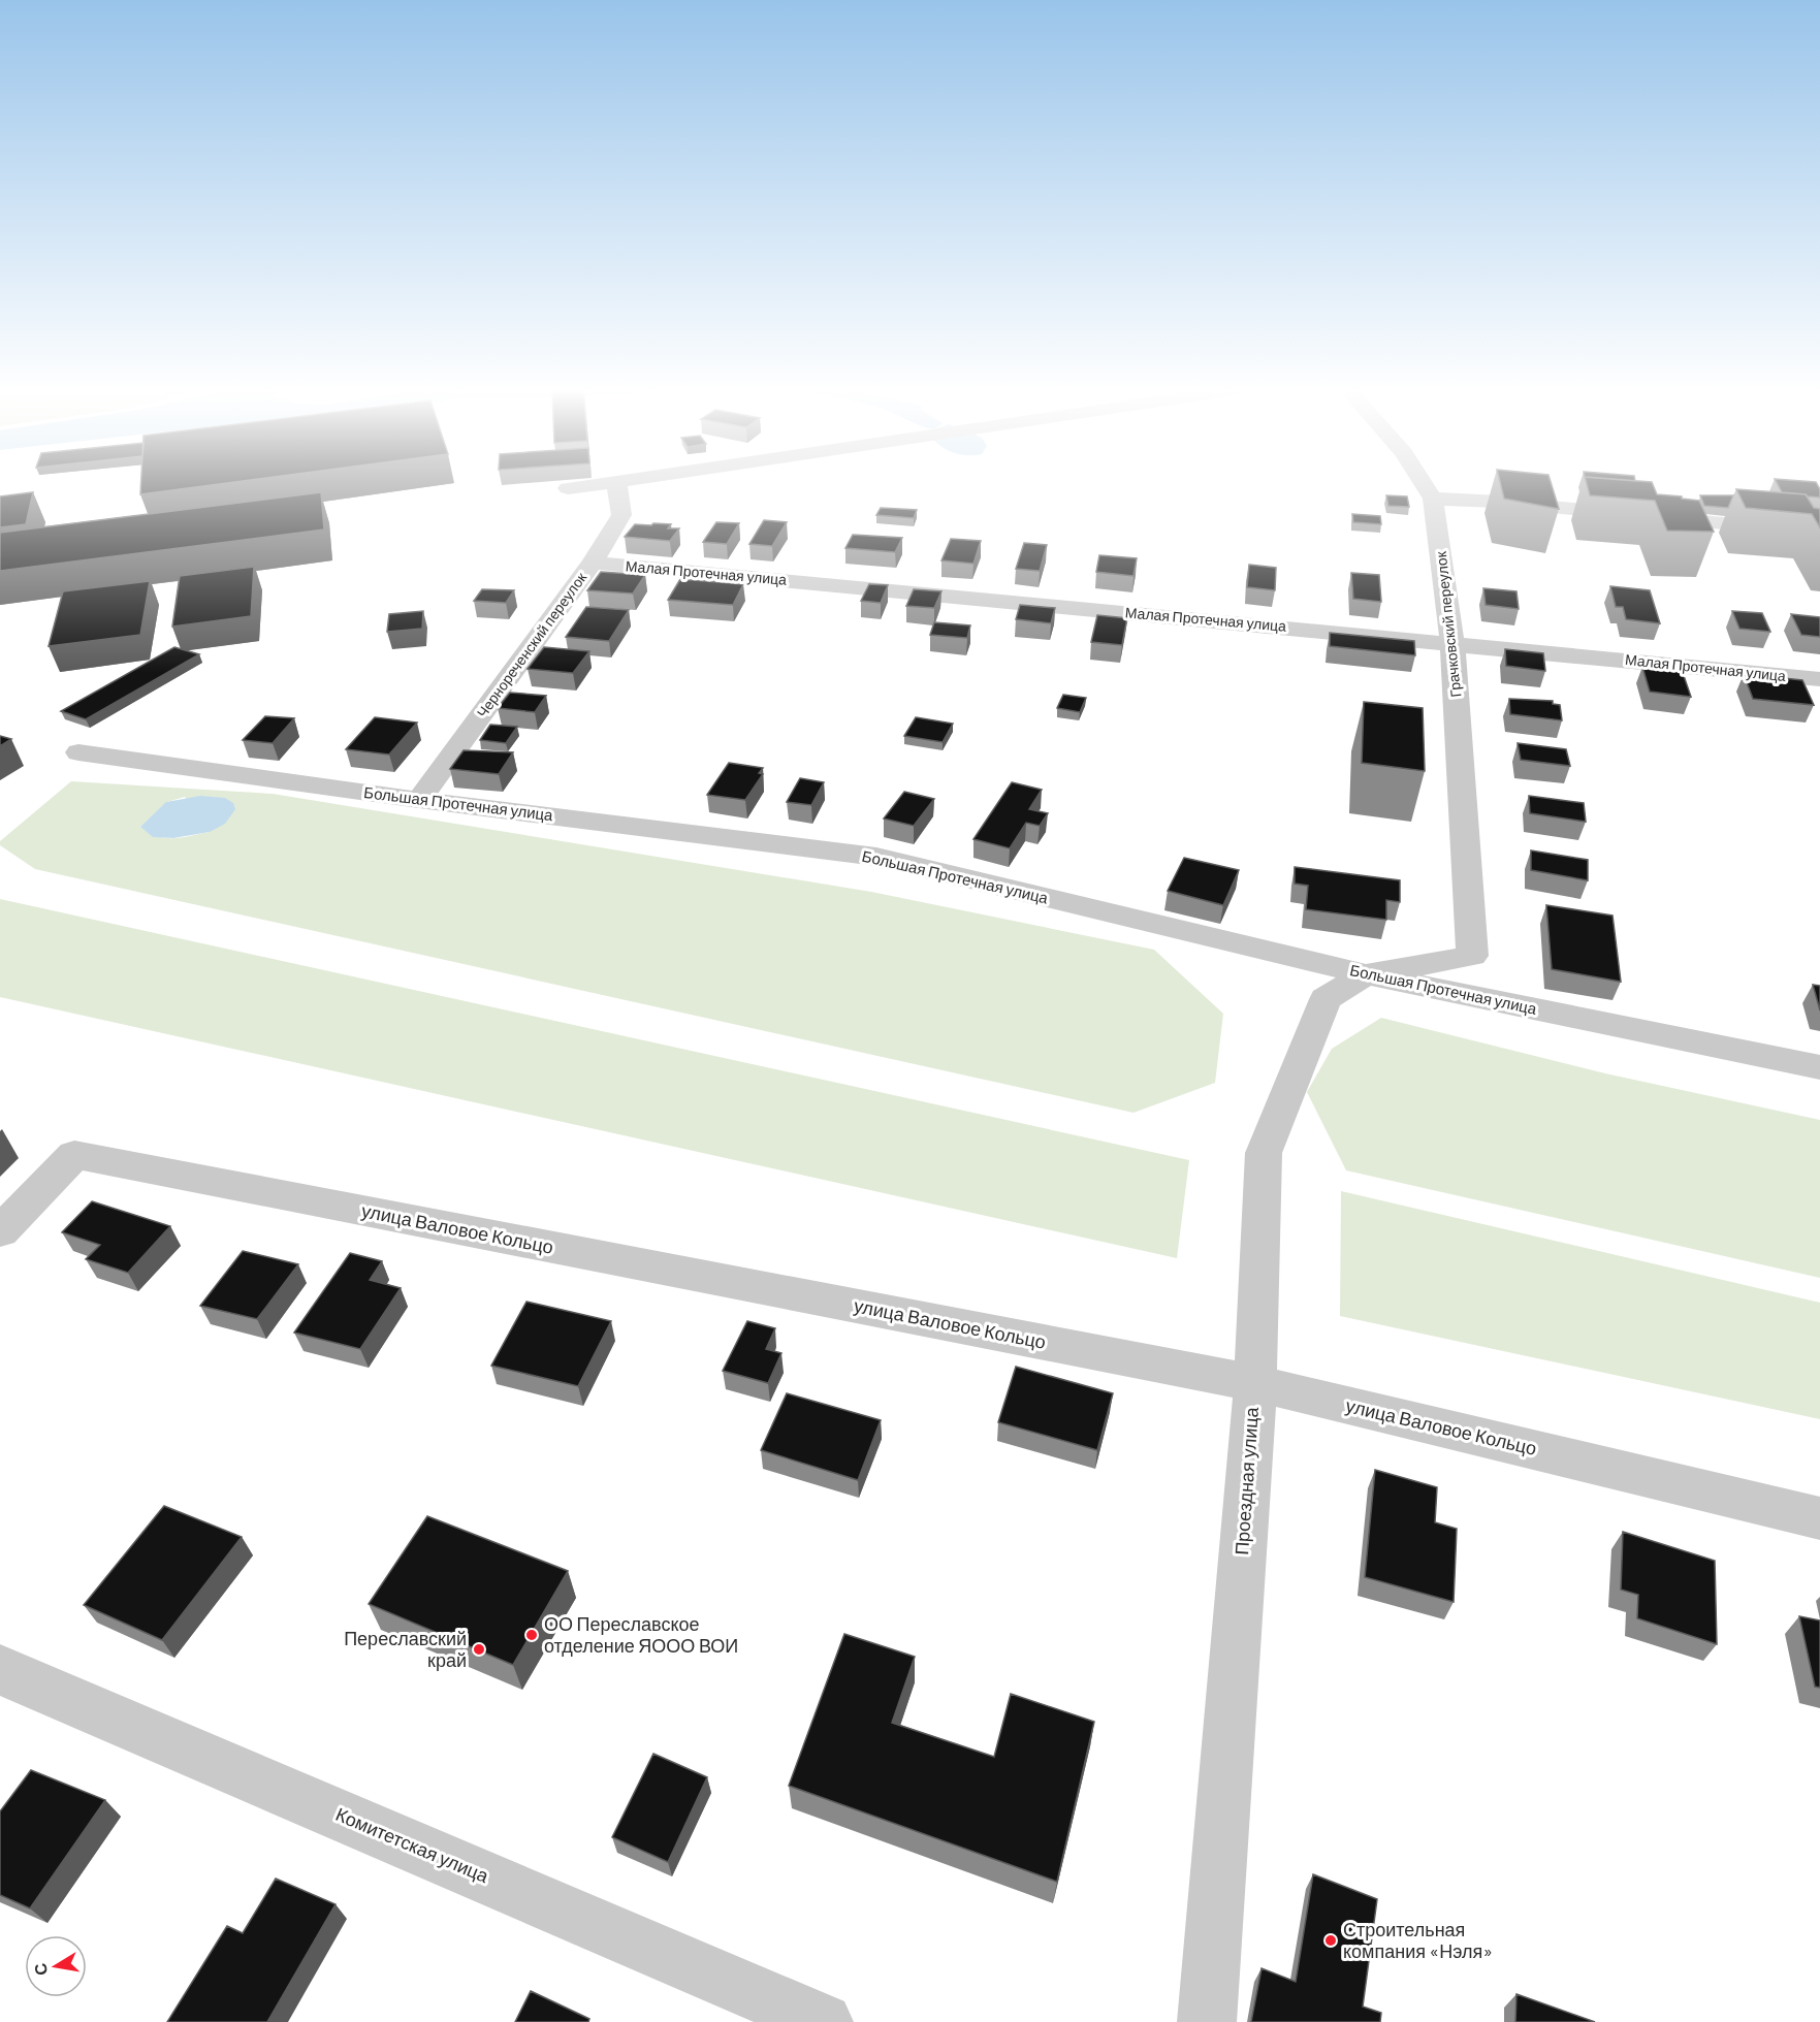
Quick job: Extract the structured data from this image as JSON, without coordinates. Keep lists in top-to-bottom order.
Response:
{
  "streets": {
    "street": [
      "Малая Протечная улица",
      "Грачковский переулок",
      "Чернореченский переулок",
      "Большая Протечная улица",
      "улица Валовое Кольцо",
      "Проездная улица",
      "Комитетская улица"
    ]
  },
  "crossings": [
    ["Малая Протечная улица", "Грачковский переулок"],
    ["Малая Протечная улица", "Чернореченский переулок"],
    ["Грачковский переулок", "Большая Протечная улица"],
    ["Грачковский переулок", "Проездная улица"],
    ["Чернореченский переулок", "Большая Протечная улица"],
    ["Большая Протечная улица", "Проездная улица"],
    ["улица Валовое Кольцо", "Проездная улица"]
  ],
  "places": ["ОО Переславское отделение ЯООО ВОИ", "Переславский край", "Строительная компания «Нэля»"],
  "north": "left"
}
